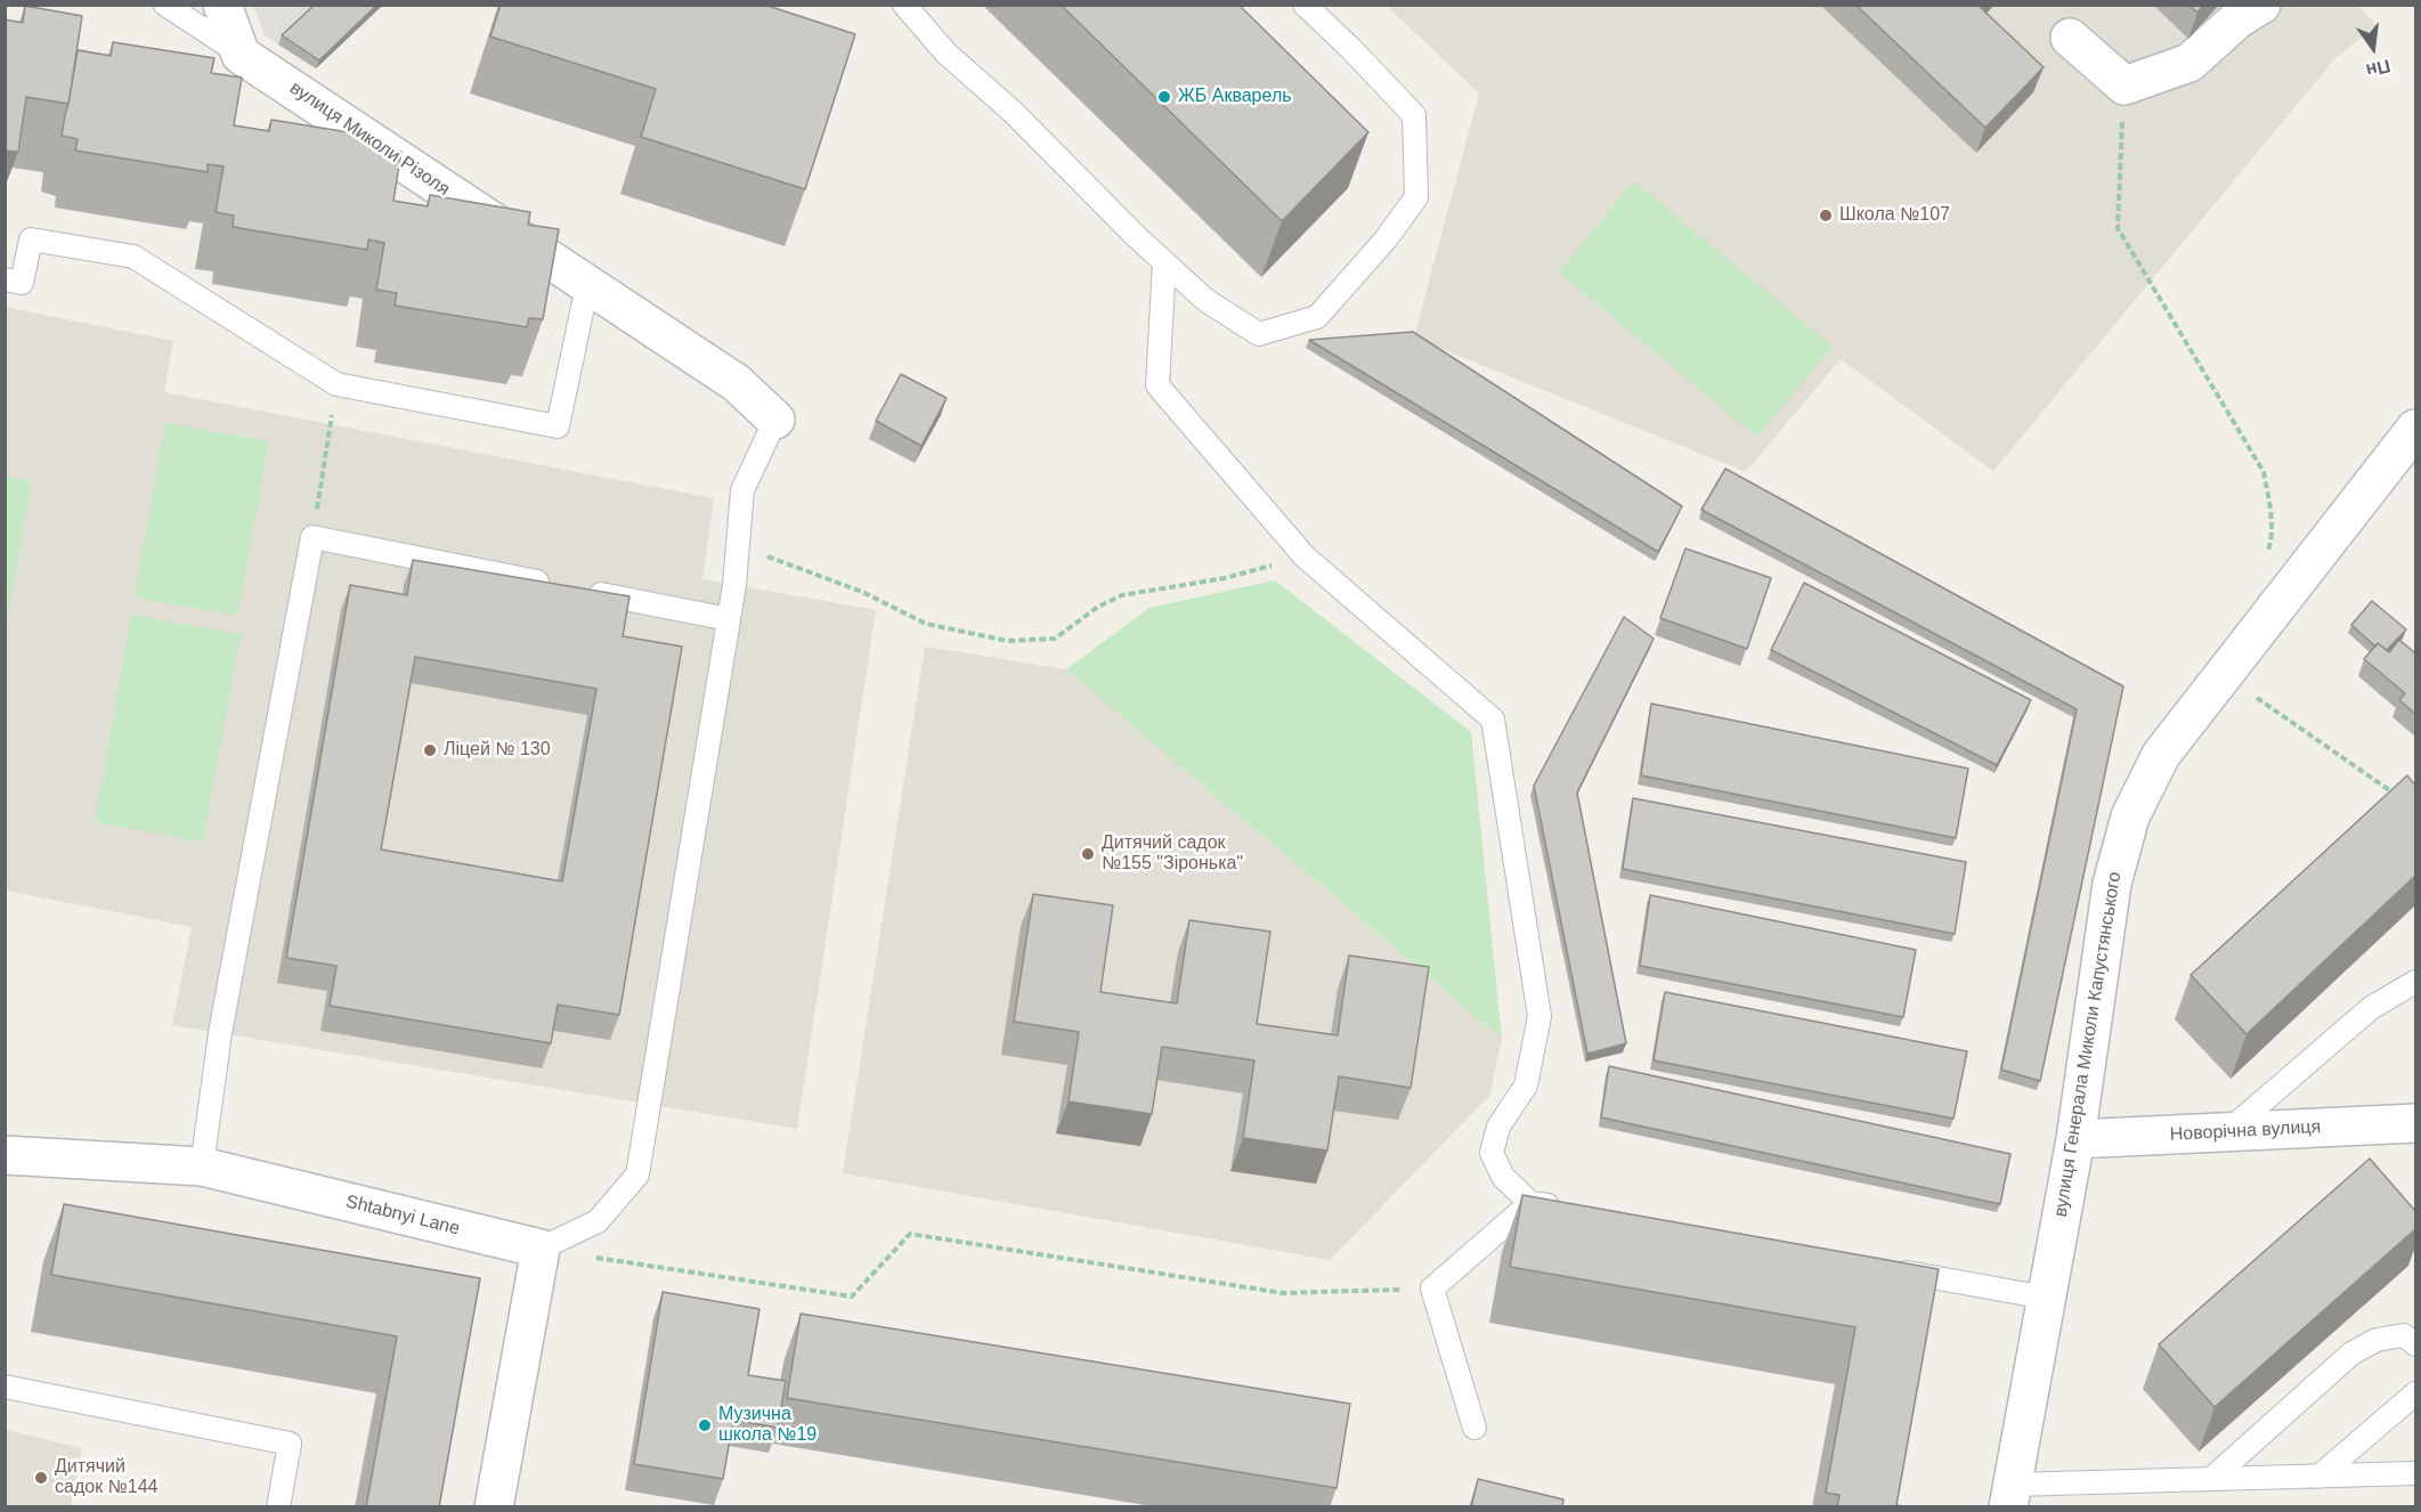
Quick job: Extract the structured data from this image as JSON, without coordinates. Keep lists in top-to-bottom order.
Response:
{
  "streets": {
    "street": [
      "вулиця Миколи Різоля",
      "вулиця Генерала Миколи Капустянського",
      "Новорічна вулиця",
      "Shtabnyi Lane"
    ]
  },
  "crossings": [
    ["вулиця Генерала Миколи Капустянського", "Новорічна вулиця"]
  ],
  "places": [
    "ЖБ Акварель",
    "Школа №107",
    "Ліцей № 130",
    "Дитячий садок №155 \"Зіронька\"",
    "Музична школа №19",
    "Дитячий садок №144"
  ],
  "north": "bottom"
}
